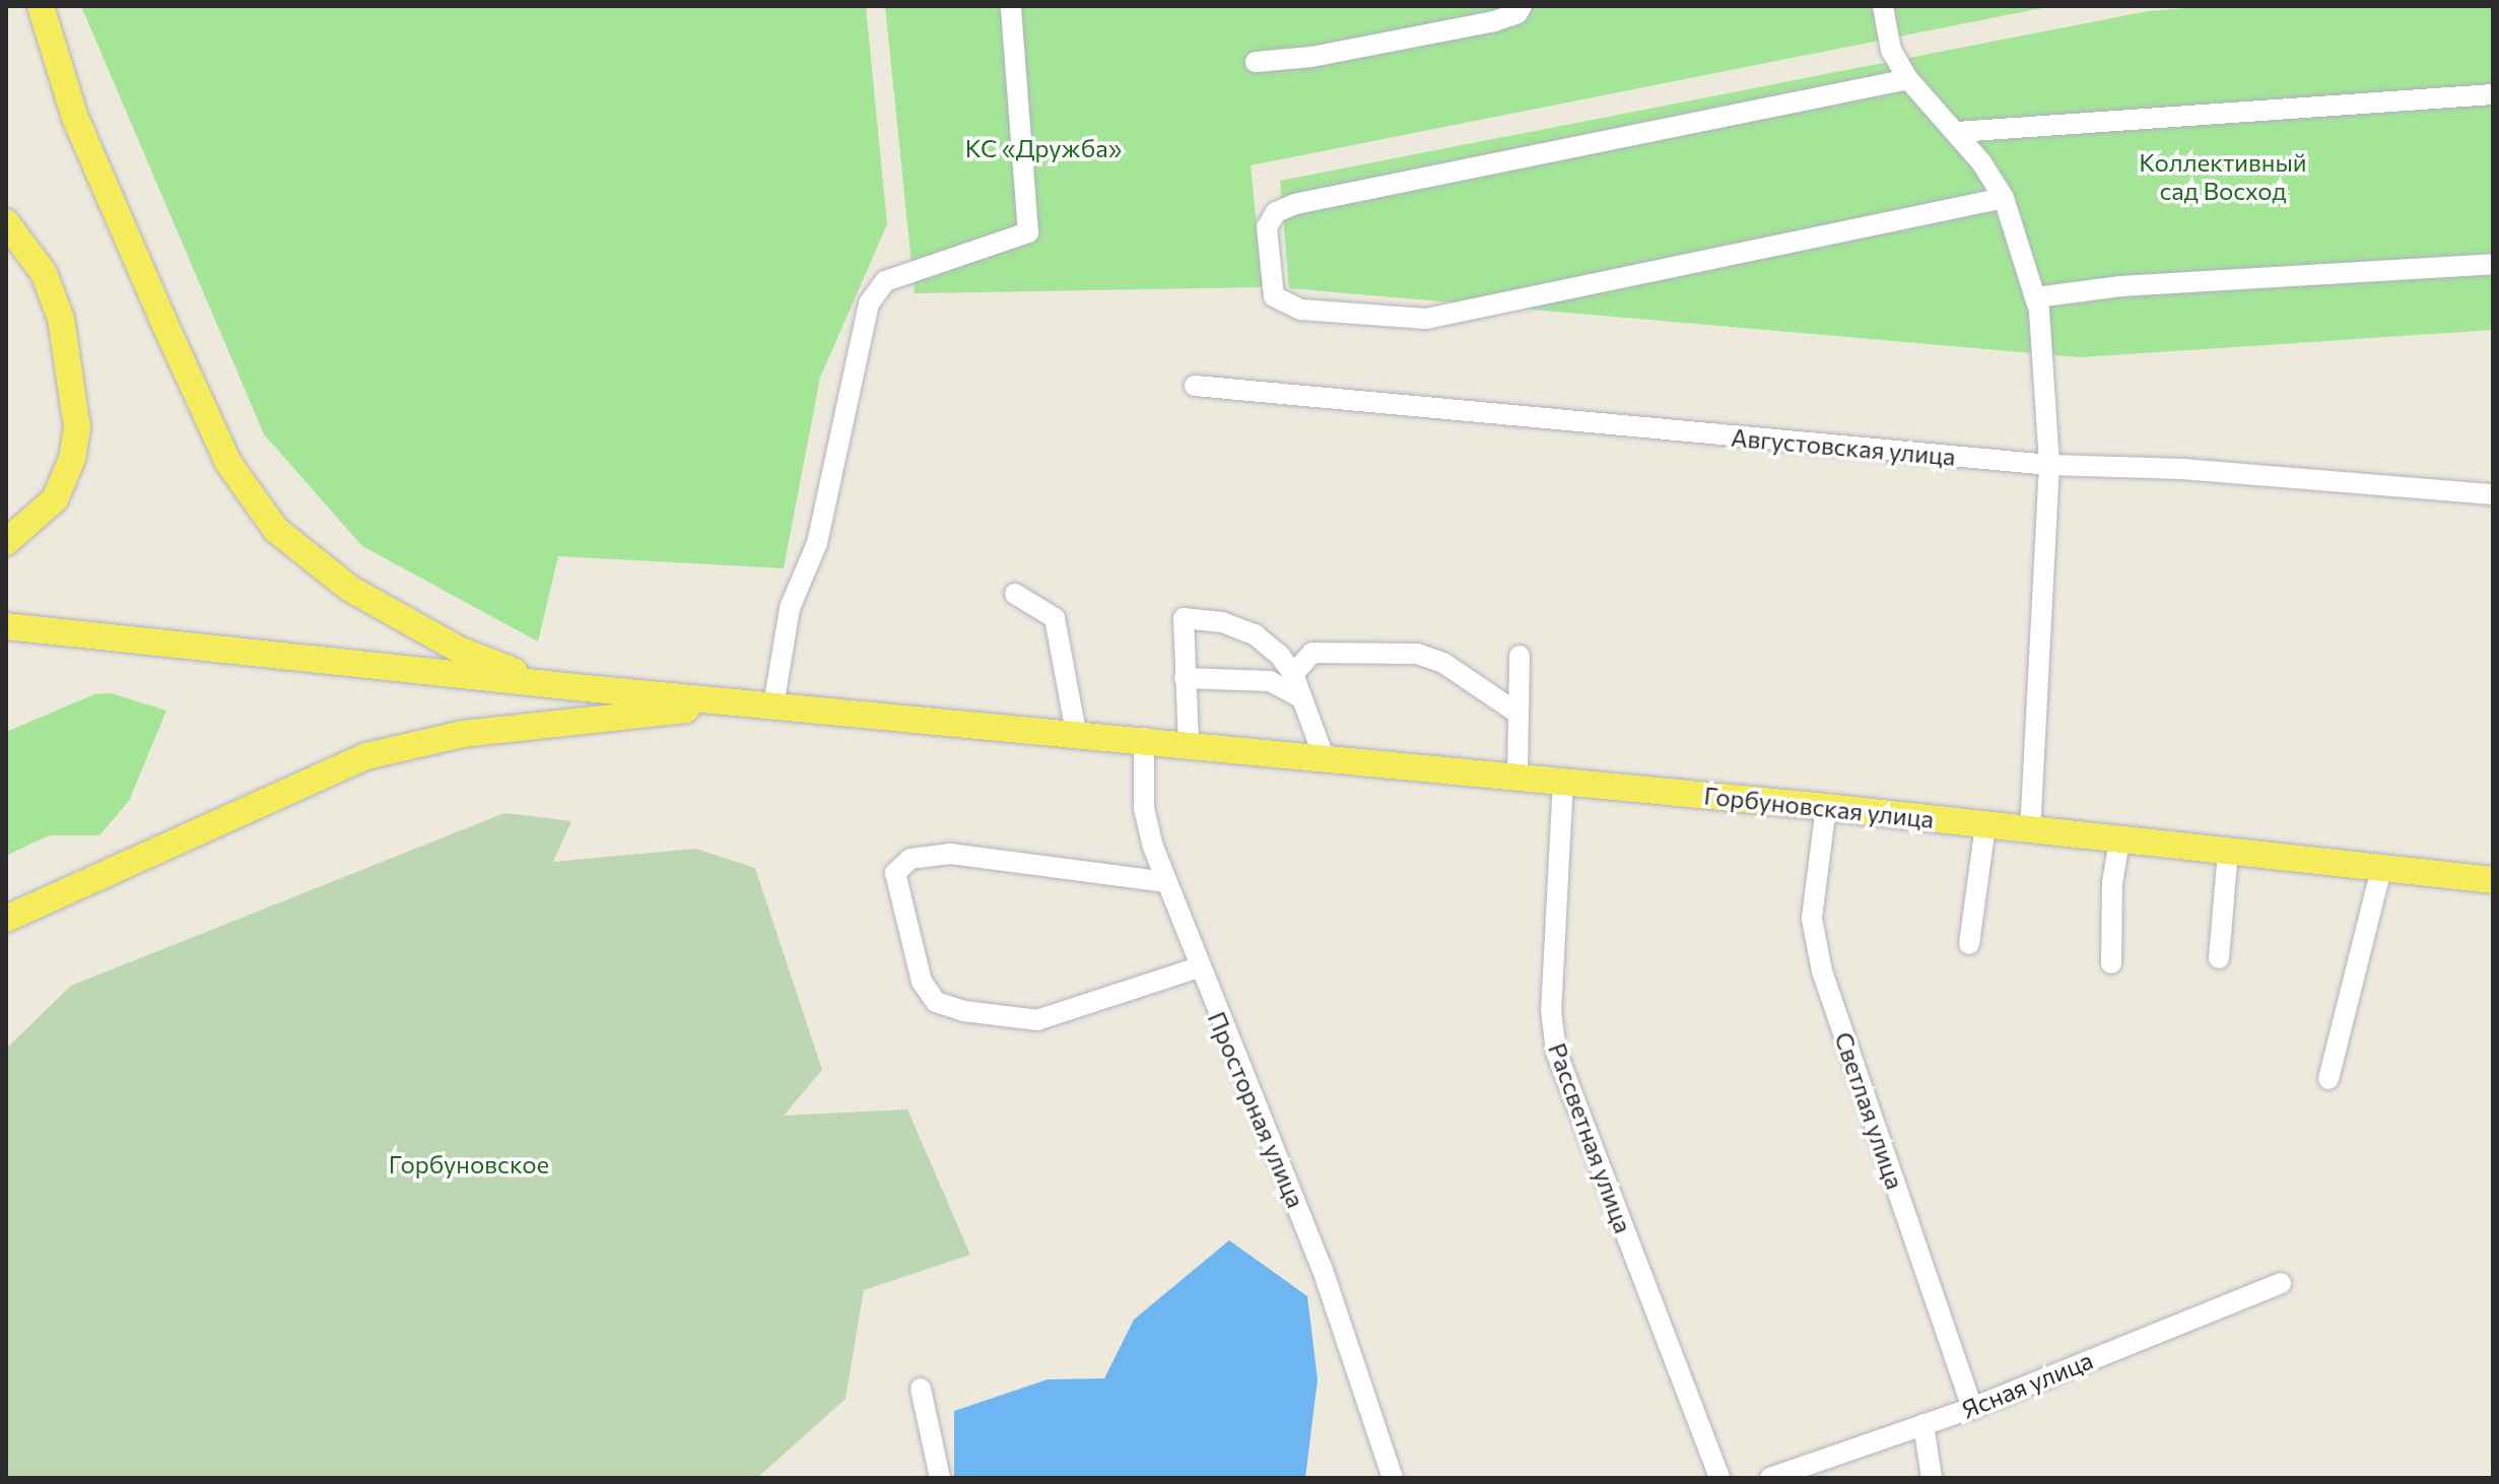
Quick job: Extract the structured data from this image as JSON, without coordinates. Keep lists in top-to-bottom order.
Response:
{
  "streets": {
    "main road": ["Горбуновская улица"],
    "street": [
      "Августовская улица",
      "Просторная улица",
      "Светлая улица",
      "Рассветная улица",
      "Ясная улица"
    ]
  },
  "crossings": [
    ["Горбуновская улица", "Просторная улица"],
    ["Горбуновская улица", "Светлая улица"],
    ["Горбуновская улица", "Рассветная улица"],
    ["Светлая улица", "Ясная улица"]
  ],
  "parks": ["КС «Дружба»", "Коллективный сад Восход", "Горбуновское"]
}
